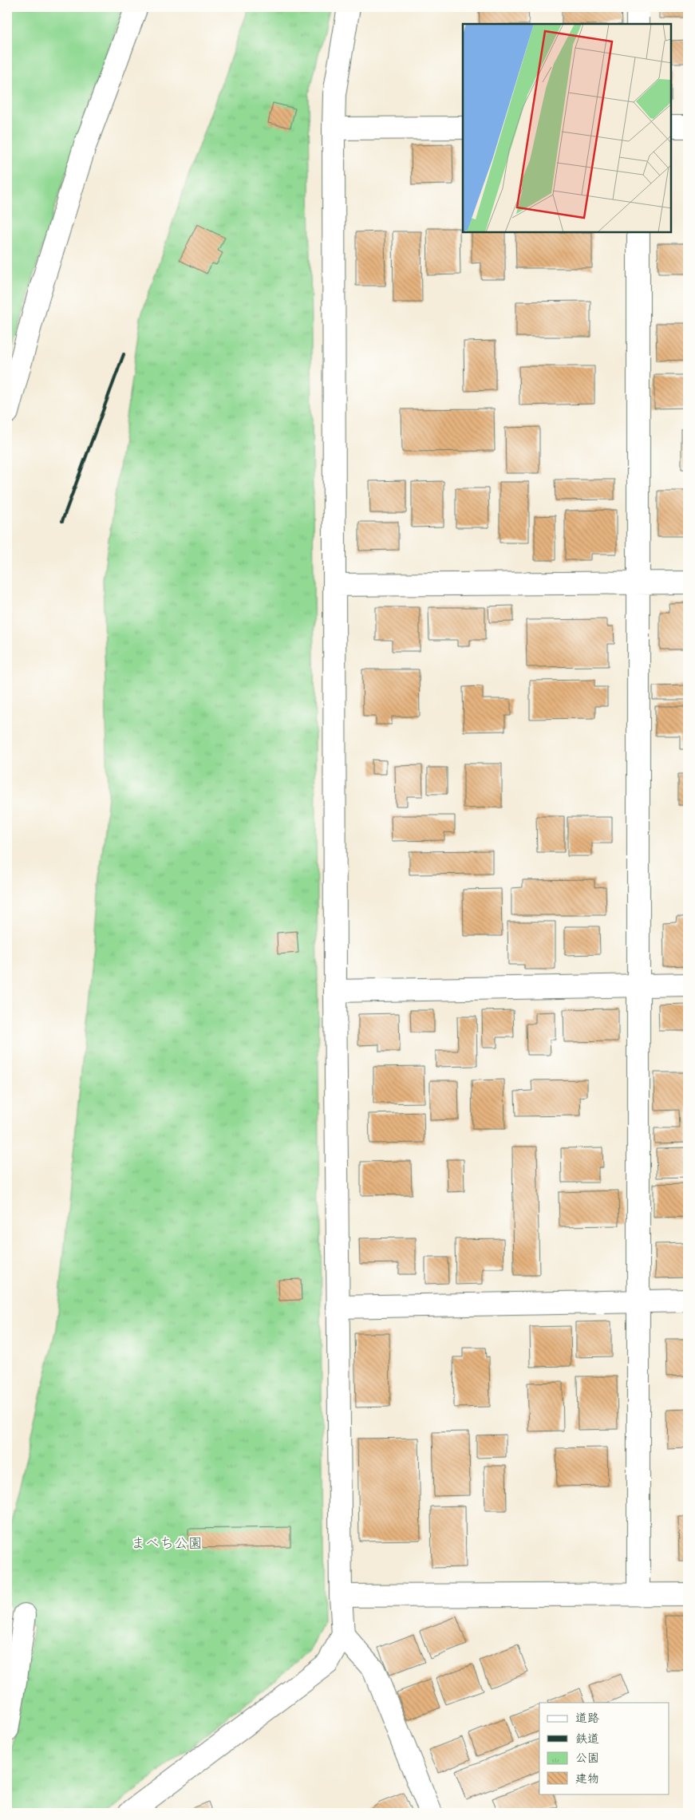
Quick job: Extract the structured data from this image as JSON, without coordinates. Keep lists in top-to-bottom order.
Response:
{
  "parks": ["まべち公園"],
  "legend": [
    "道路",
    "鉄道",
    "公園",
    "建物"
  ]
}
